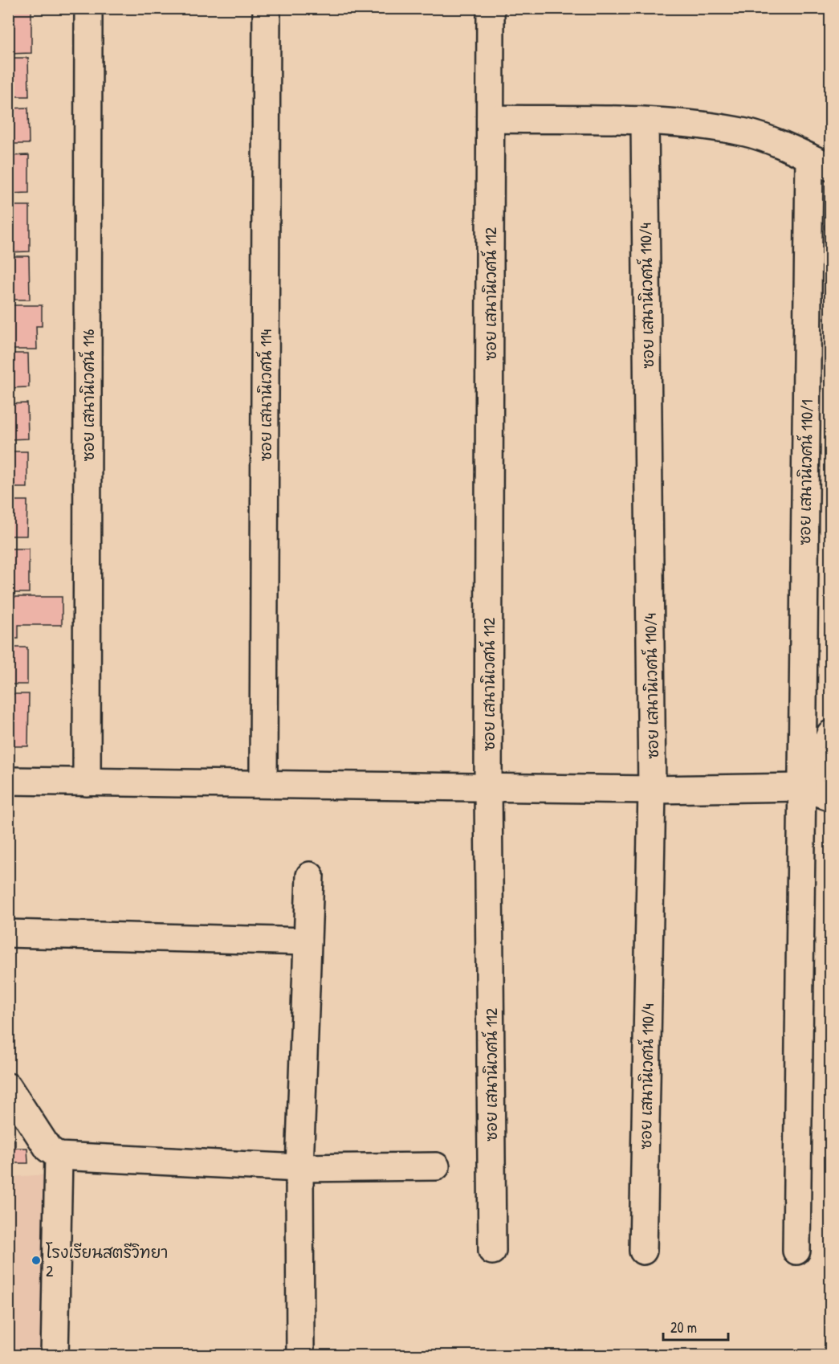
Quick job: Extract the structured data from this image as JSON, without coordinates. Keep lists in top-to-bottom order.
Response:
{
  "streets": {
    "street": [
      "ซอย เสนานิเวศน์ 112",
      "ซอย เสนานิเวศน์ 110/4",
      "ซอย เสนานิเวศน์ 116",
      "ซอย เสนานิเวศน์ 114",
      "ซอย เสนานิเวศน์ 110/1"
    ]
  },
  "places": ["โรงเรียนสตรีวิทยา 2"],
  "scale_bar": "20 m"
}
